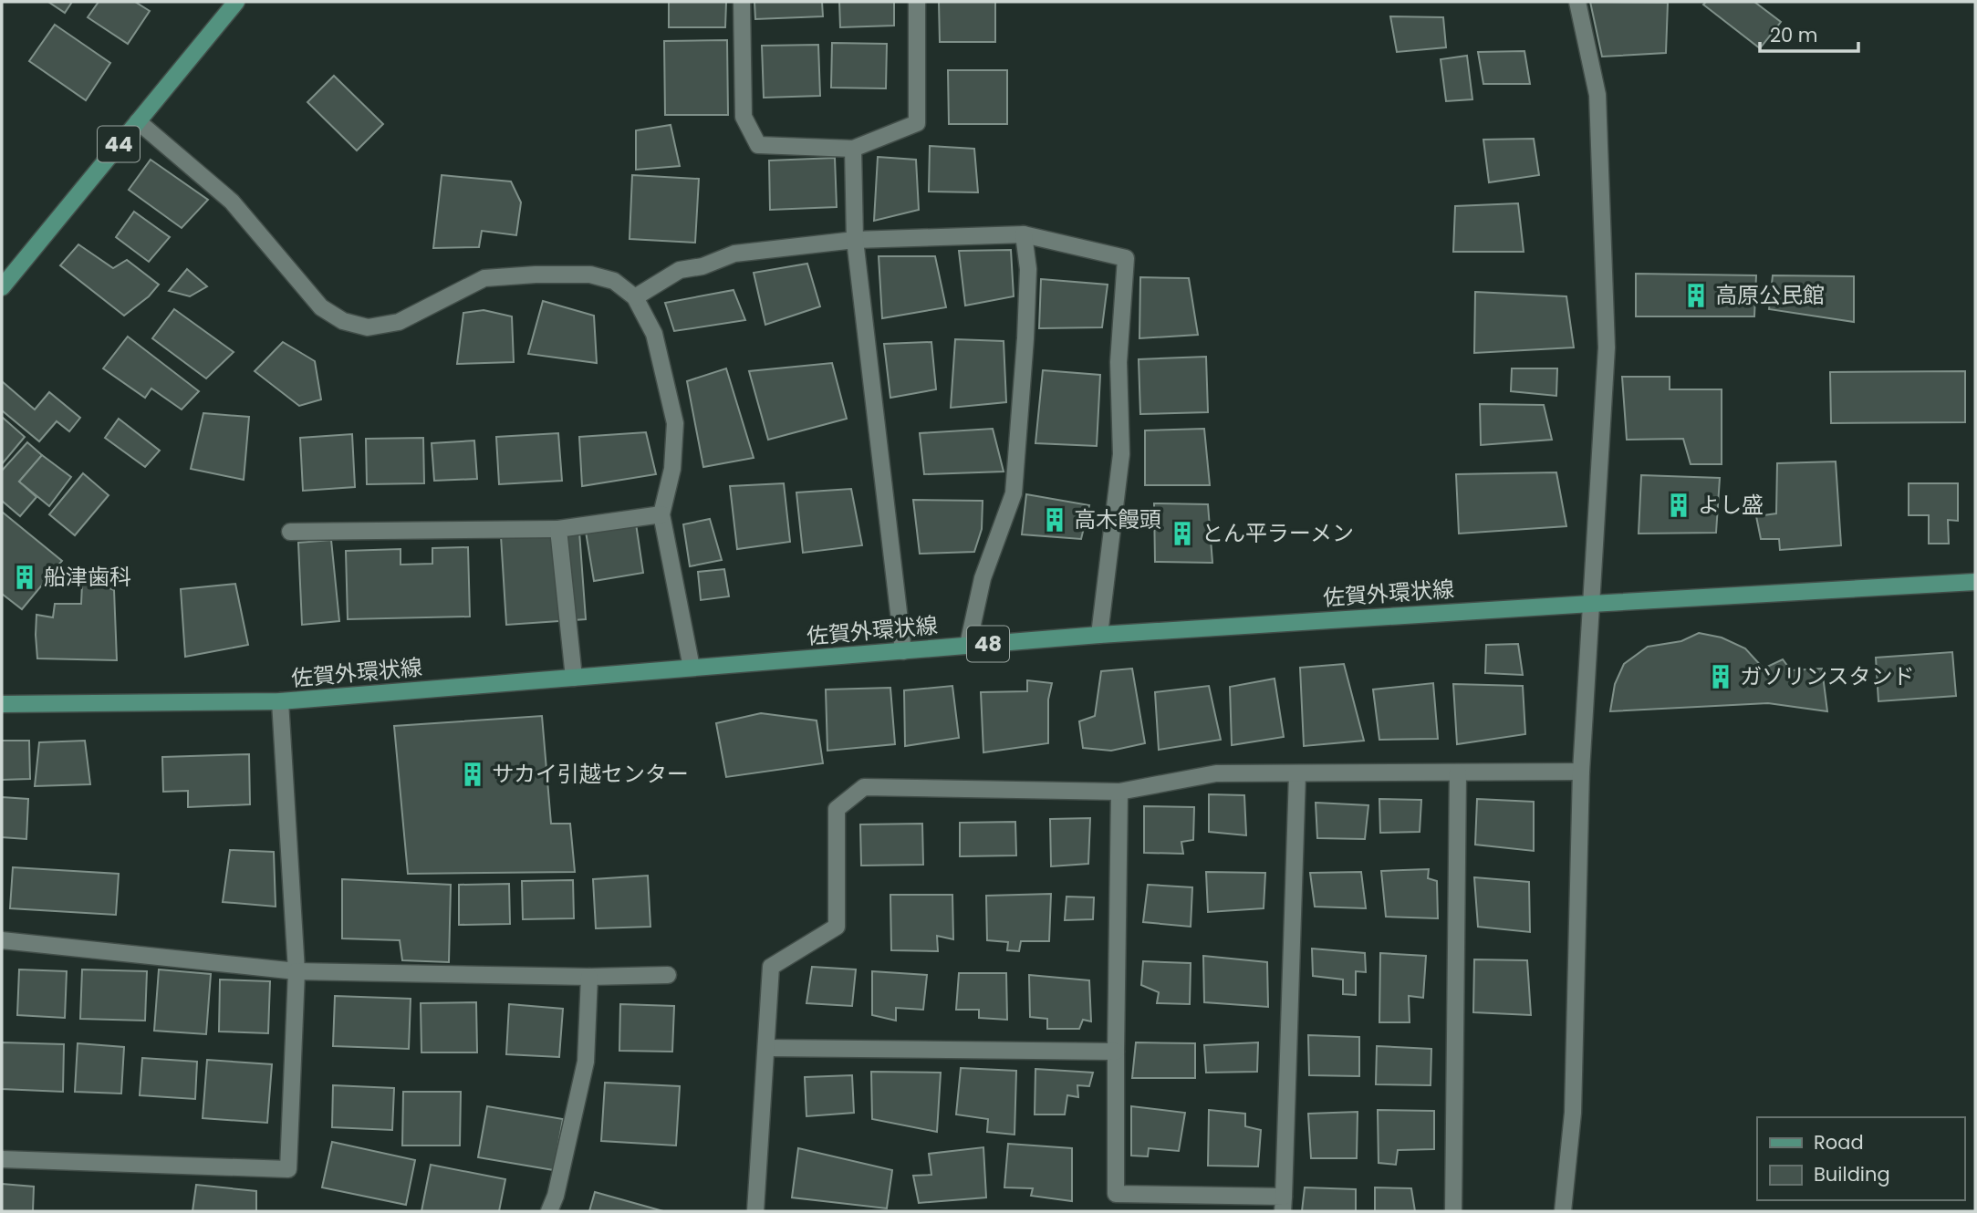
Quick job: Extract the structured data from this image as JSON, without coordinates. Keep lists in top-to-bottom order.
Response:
{
  "streets": {
    "main road": ["44", "佐賀外環状線", "48"]
  },
  "places": {
    "building": [
      "高原公民館",
      "よし盛",
      "高木饅頭",
      "とん平ラーメン",
      "船津歯科",
      "ガソリンスタンド",
      "サカイ引越センター"
    ]
  },
  "legend": ["Road", "Building"],
  "scale_bar": "20 m"
}
